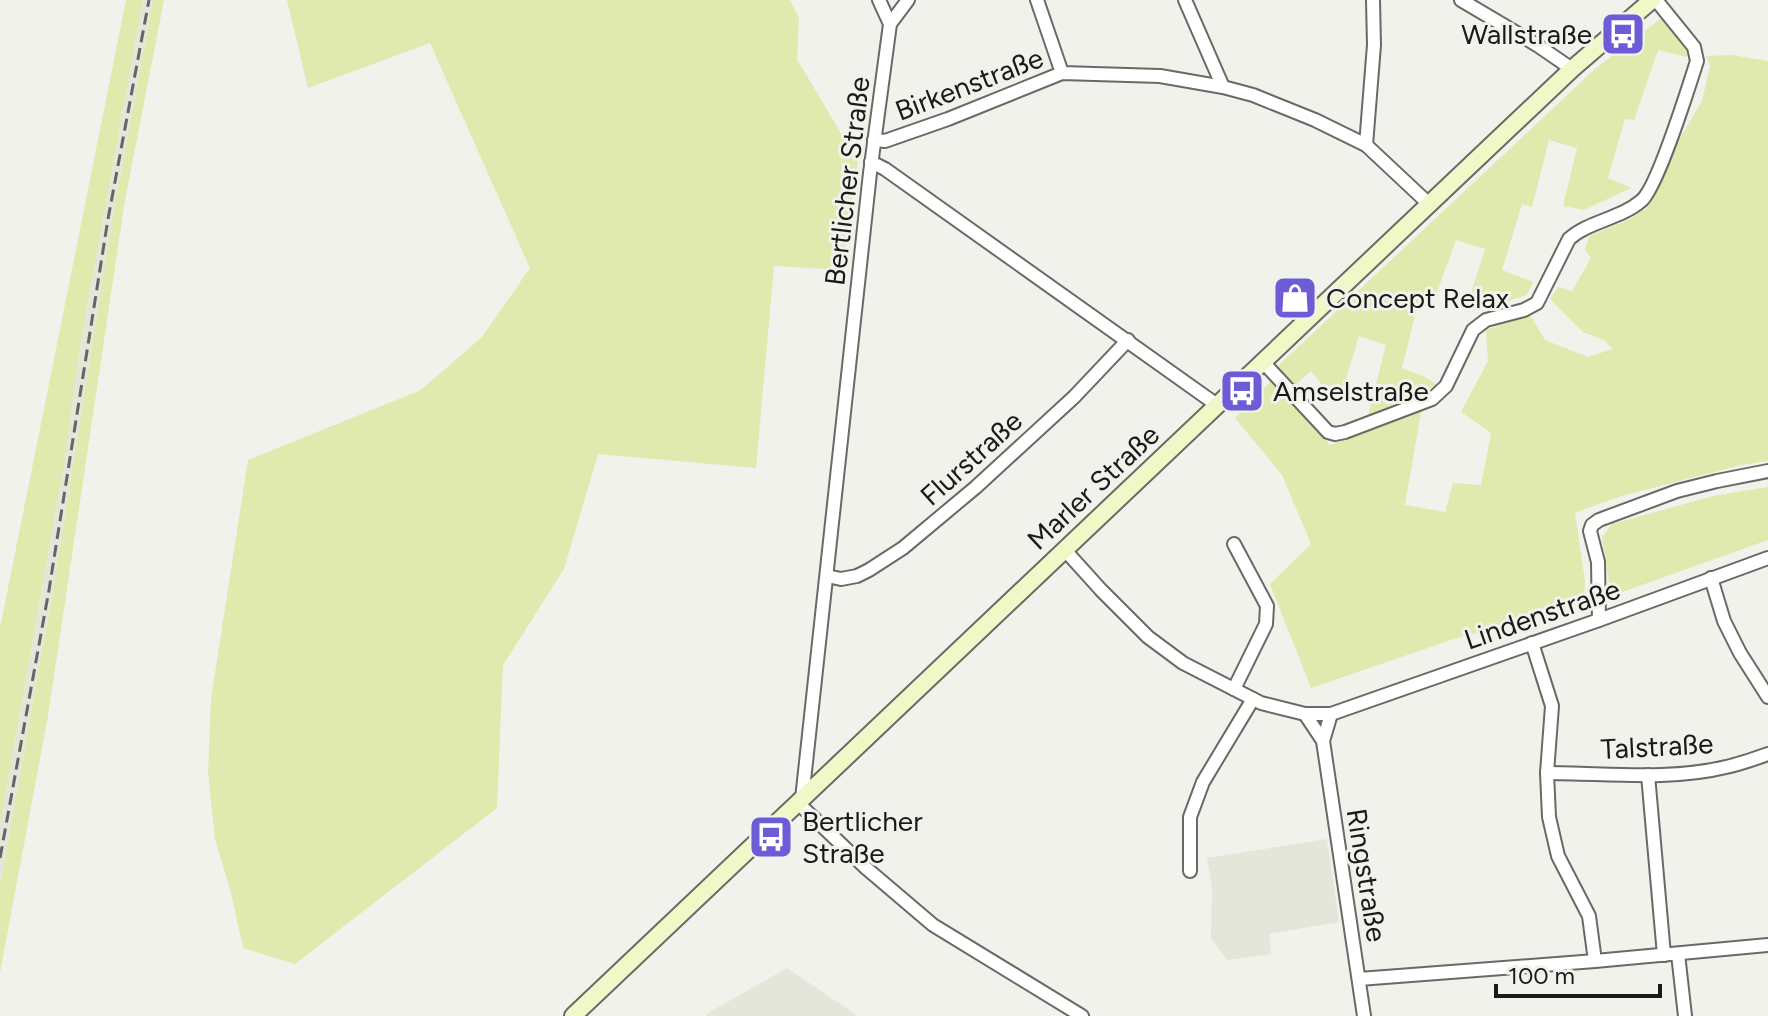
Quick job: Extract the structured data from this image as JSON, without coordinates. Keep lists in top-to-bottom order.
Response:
{
  "streets": {
    "main road": ["Marler Straße"],
    "street": [
      "Birkenstraße",
      "Bertlicher Straße",
      "Flurstraße",
      "Lindenstraße",
      "Talstraße",
      "Ringstraße"
    ]
  },
  "crossings": [
    ["Birkenstraße", "Bertlicher Straße"],
    ["Birkenstraße", "Marler Straße"],
    ["Bertlicher Straße", "Flurstraße"],
    ["Bertlicher Straße", "Marler Straße"],
    ["Marler Straße", "Lindenstraße"],
    ["Lindenstraße", "Ringstraße"]
  ],
  "places": {
    "bus stop": ["Wallstraße", "Amselstraße", "Bertlicher Straße"],
    "shop": ["Concept Relax"]
  },
  "scale_bar": "100 m"
}
